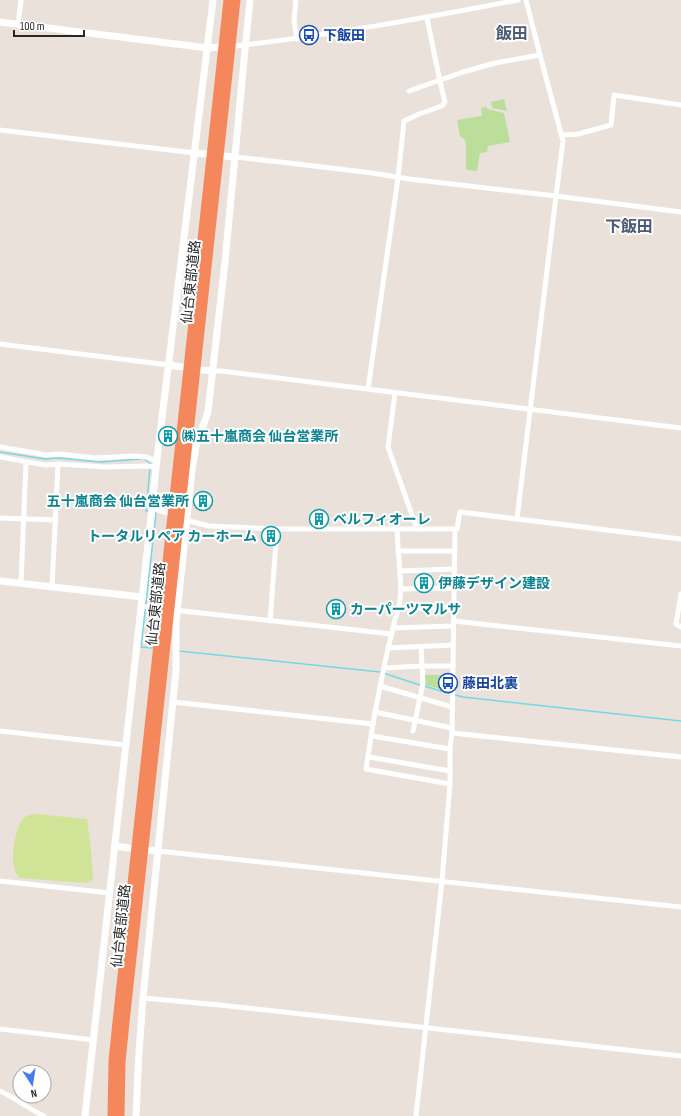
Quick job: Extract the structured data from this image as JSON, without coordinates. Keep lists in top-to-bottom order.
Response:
{
  "streets": {
    "highway": ["仙台東部道路"]
  },
  "districts": ["飯田", "下飯田"],
  "places": {
    "bus stop": ["下飯田", "藤田北裏"],
    "building": [
      "㈱五十嵐商会 仙台営業所",
      "五十嵐商会 仙台営業所",
      "ベルフィオーレ",
      "トータルリペア カーホーム",
      "伊藤デザイン建設",
      "カーパーツマルサ"
    ]
  },
  "scale_bar": "100 m",
  "north": "bottom"
}
